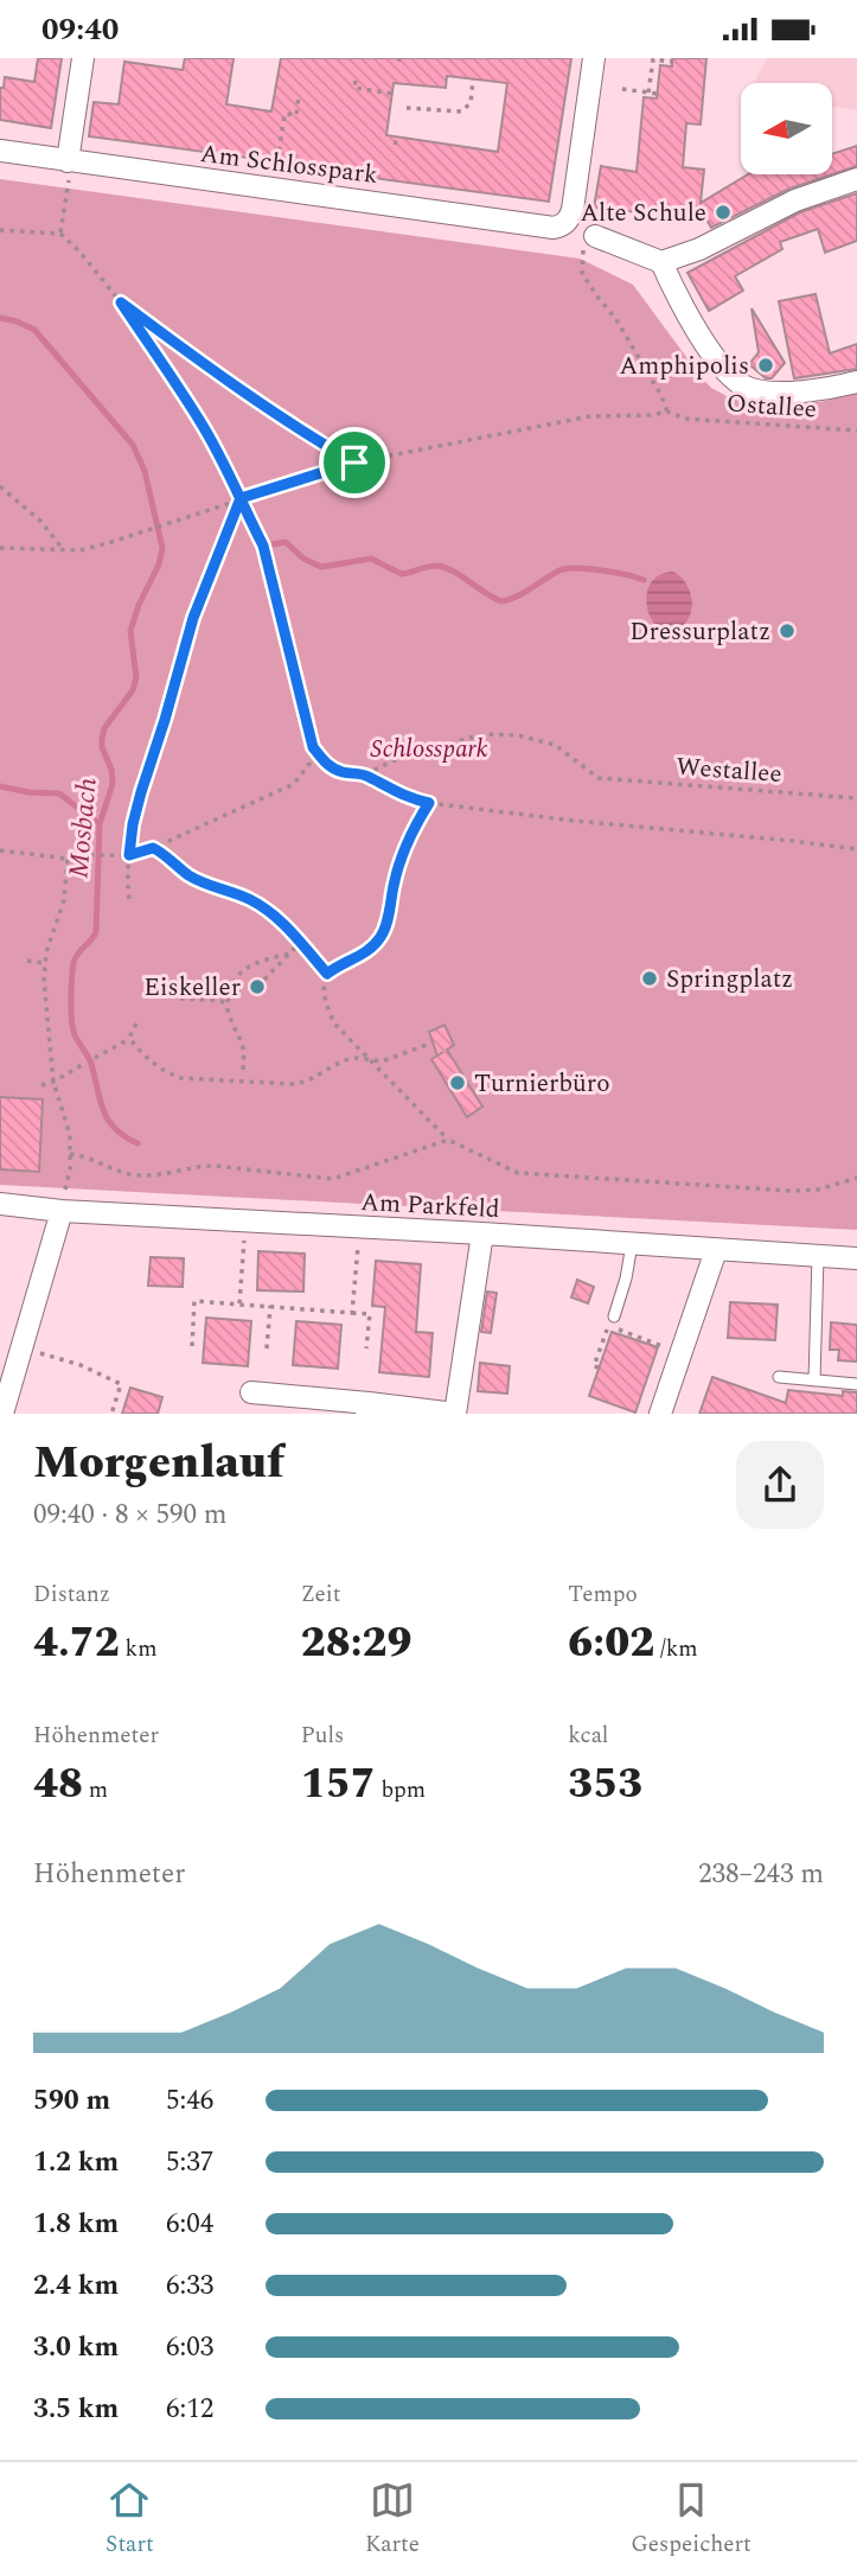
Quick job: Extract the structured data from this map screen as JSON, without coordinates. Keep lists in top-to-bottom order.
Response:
{
  "streets": {
    "street": ["Am Schlosspark", "Am Parkfeld"],
    "path": ["Ostallee", "Westallee"]
  },
  "water": ["Mosbach"],
  "parks": ["Schlosspark"],
  "places": [
    "Alte Schule",
    "Amphipolis",
    "Dressurplatz",
    "Springplatz",
    "Eiskeller",
    "Turnierbüro"
  ],
  "north": "left",
  "page": {
    "status": "09:40",
    "heading": ["Morgenlauf", "09:40 · 8 × 590 m"],
    "stats": [
      ["Distanz", "4.72 km"],
      ["Zeit", "28:29"],
      ["Tempo", "6:02 /km"],
      ["Höhenmeter", "48 m"],
      ["Puls", "157 bpm"],
      ["kcal", "353"]
    ],
    "chart": ["Höhenmeter", "238–243 m"],
    "list": [
      {
        "name": "590 m",
        "note": "5:46"
      },
      {
        "name": "1.2 km",
        "note": "5:37"
      },
      {
        "name": "1.8 km",
        "note": "6:04"
      },
      {
        "name": "2.4 km",
        "note": "6:33"
      },
      {
        "name": "3.0 km",
        "note": "6:03"
      },
      {
        "name": "3.5 km",
        "note": "6:12"
      }
    ],
    "tabs": ["Start", "Karte", "Gespeichert"]
  }
}
